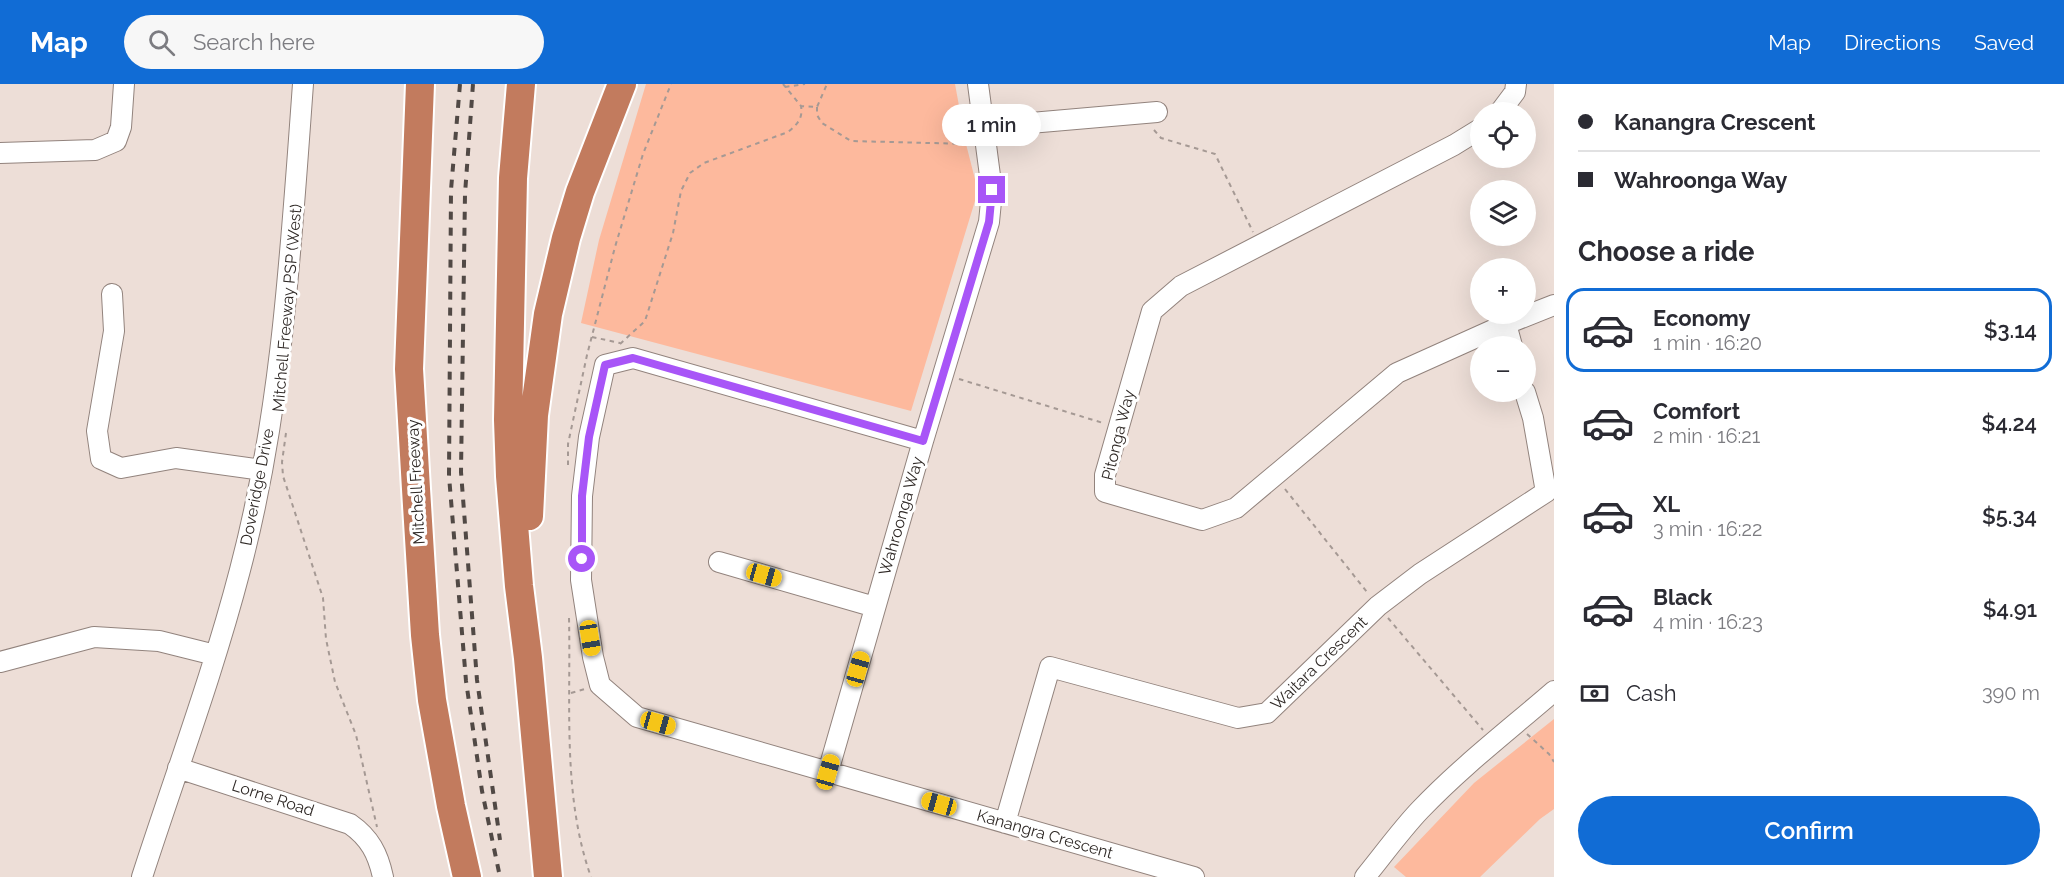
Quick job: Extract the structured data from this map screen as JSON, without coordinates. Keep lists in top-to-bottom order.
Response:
{
  "streets": {
    "highway": ["Mitchell Freeway"],
    "street": [
      "Pitonga Way",
      "Doveridge Drive",
      "Wahroonga Way",
      "Waitara Crescent",
      "Lorne Road",
      "Kanangra Crescent"
    ],
    "path": ["Mitchell Freeway PSP (West)"]
  },
  "crossings": [
    ["Mitchell Freeway PSP (West)", "Lorne Road"],
    ["Doveridge Drive", "Lorne Road"],
    ["Wahroonga Way", "Kanangra Crescent"],
    ["Waitara Crescent", "Kanangra Crescent"]
  ],
  "page": {
    "header": "Map",
    "search": "Search here",
    "nav": ["Map", "Directions", "Saved"],
    "banner": ["Kanangra Crescent", "Wahroonga Way"],
    "map_buttons": ["+", "−"],
    "bubble": "1 min",
    "heading": "Choose a ride",
    "list": [
      {
        "name": "Economy",
        "note": "1 min · 16:20",
        "value": "$3.14"
      },
      {
        "name": "Comfort",
        "note": "2 min · 16:21",
        "value": "$4.24"
      },
      {
        "name": "XL",
        "note": "3 min · 16:22",
        "value": "$5.34"
      },
      {
        "name": "Black",
        "note": "4 min · 16:23",
        "value": "$4.91"
      }
    ],
    "pay": ["Cash", "390 m"],
    "buttons": "Confirm"
  }
}
